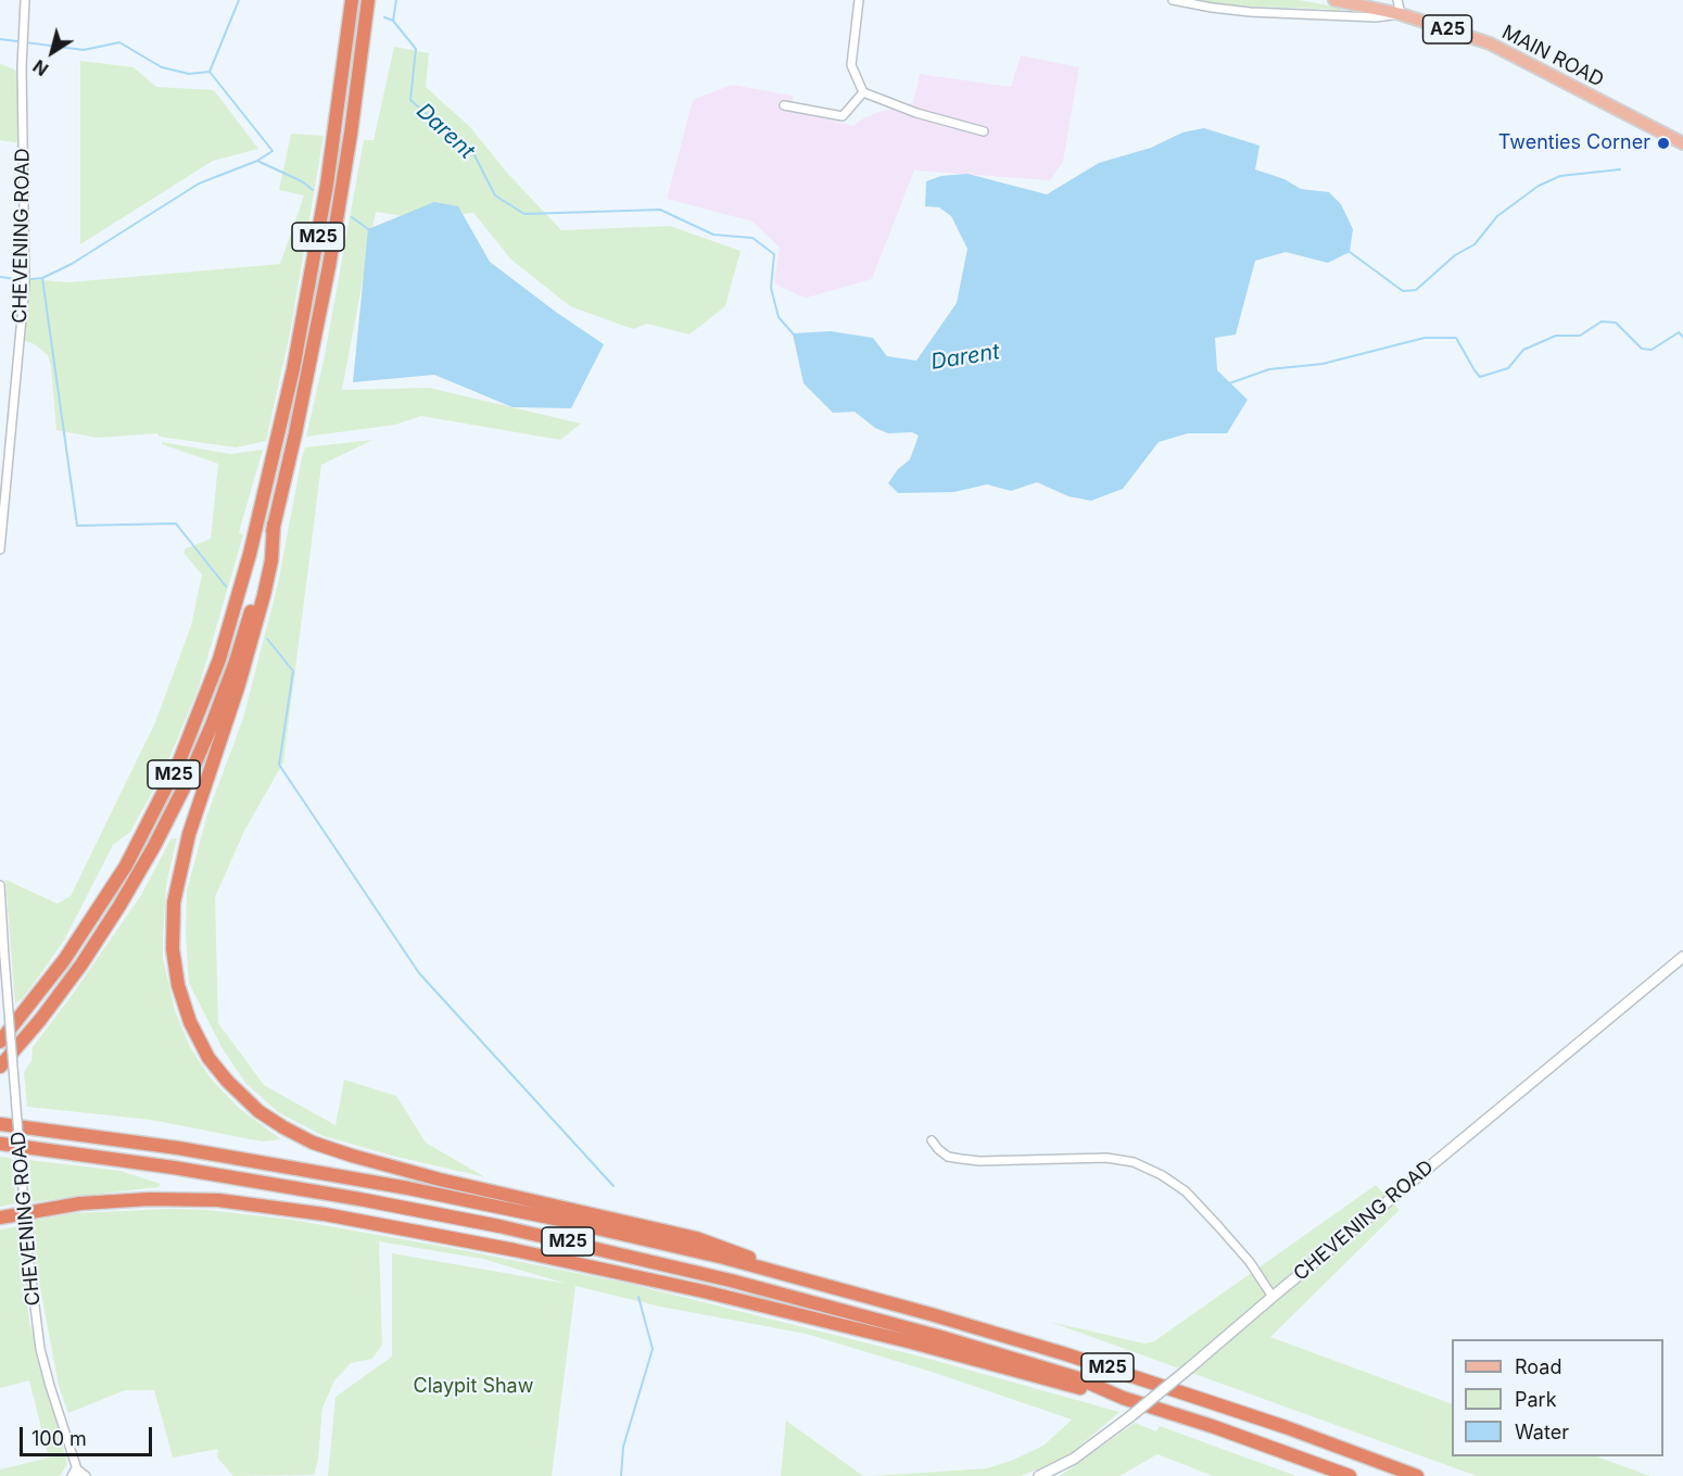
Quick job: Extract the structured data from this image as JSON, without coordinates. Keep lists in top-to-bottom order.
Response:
{
  "streets": {
    "highway": ["M25"],
    "main road": ["A25", "MAIN ROAD", "CHEVENING ROAD"]
  },
  "water": ["Darent"],
  "parks": ["Claypit Shaw"],
  "places": ["Twenties Corner"],
  "legend": ["Road", "Park", "Water"],
  "scale_bar": "100 m",
  "north": "bottom left"
}
